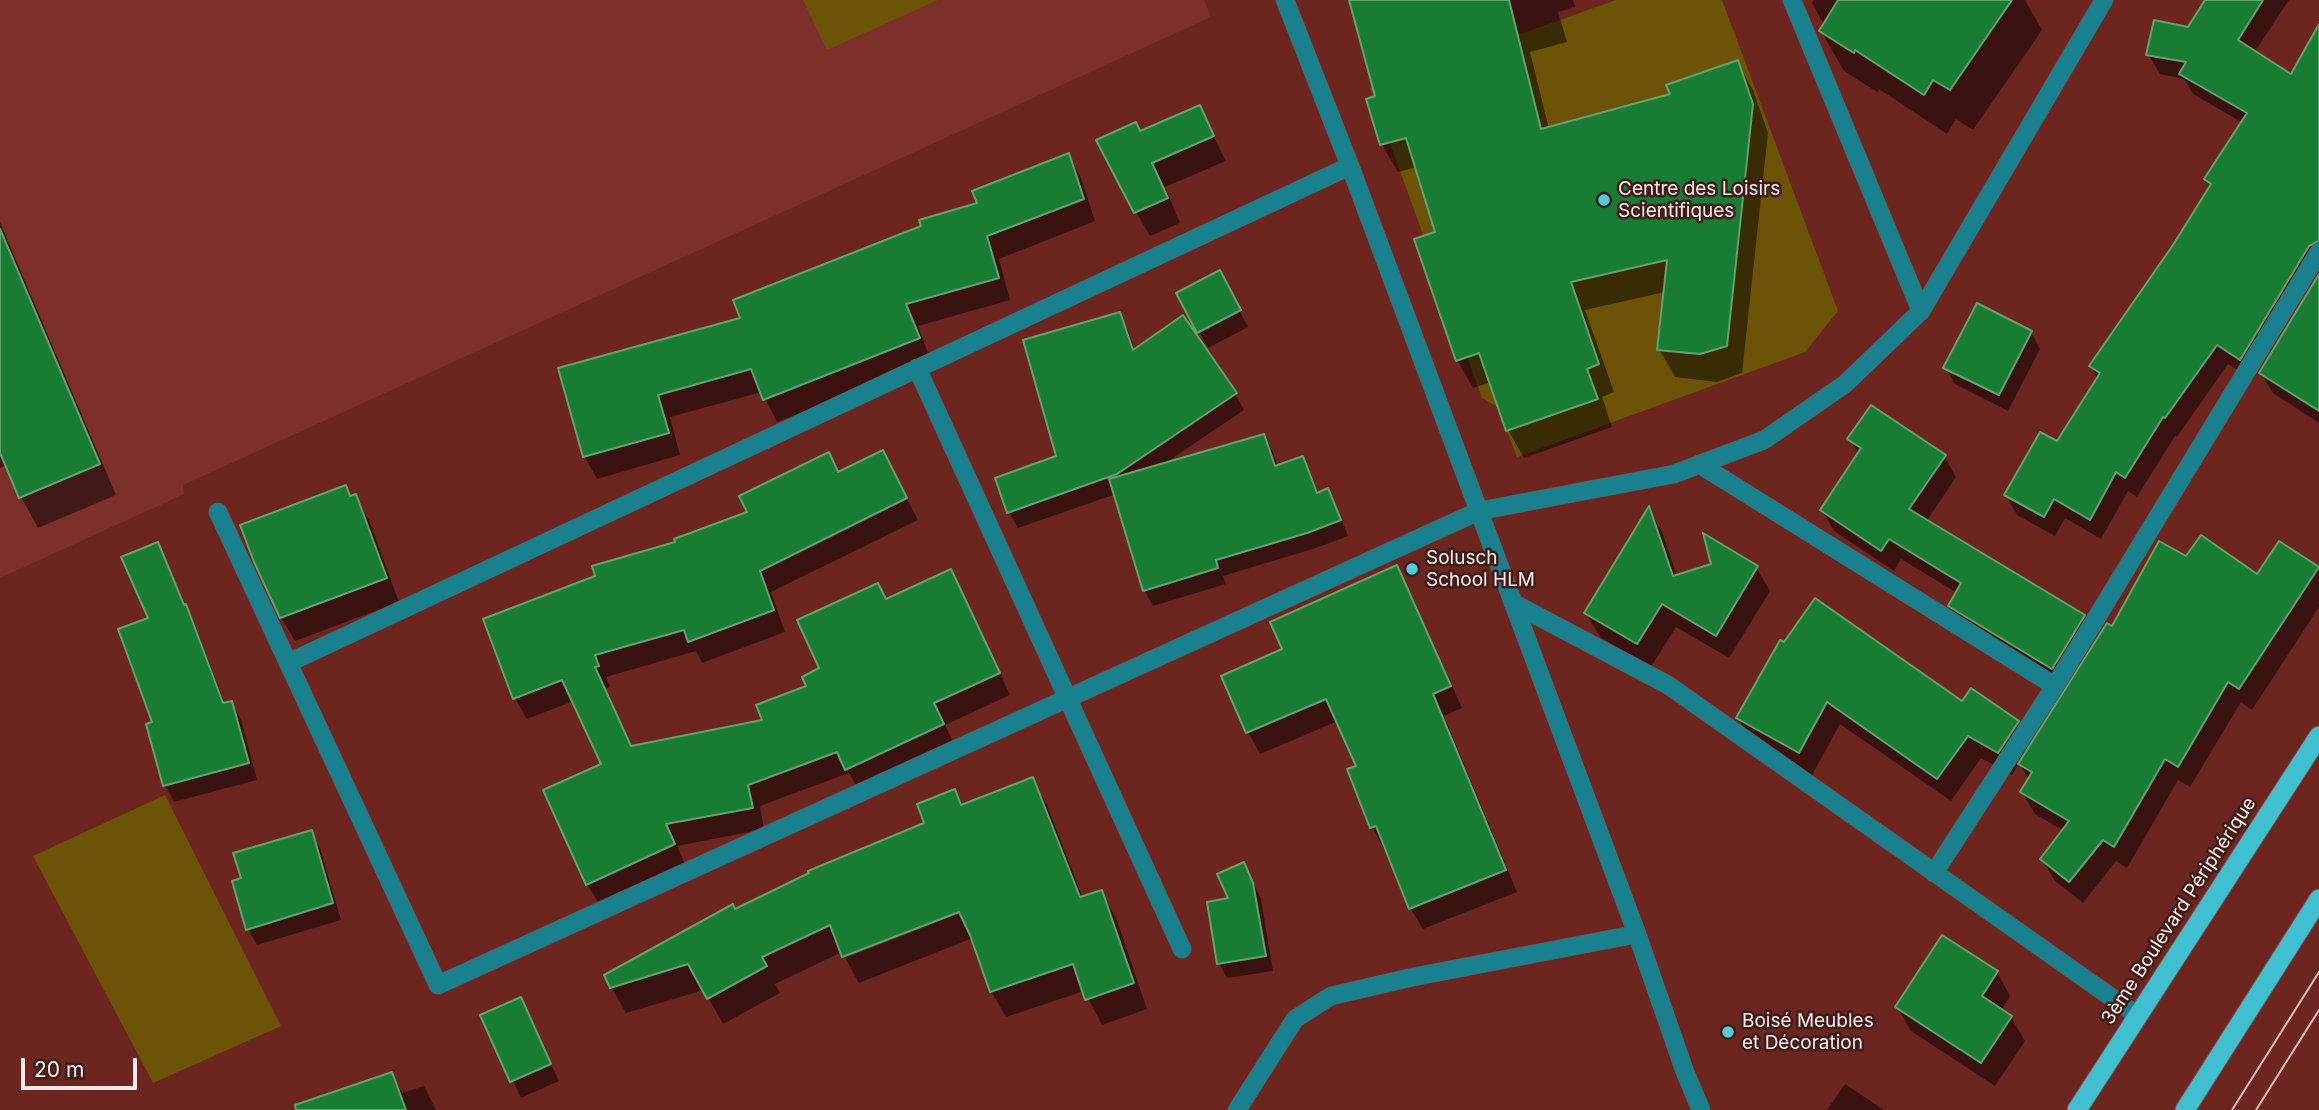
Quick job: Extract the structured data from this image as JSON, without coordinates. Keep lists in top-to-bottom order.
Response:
{
  "streets": {
    "highway": ["3ème Boulevard Périphérique"]
  },
  "places": ["Centre des Loisirs Scientifiques", "Solusch School HLM", "Boisé Meubles et Décoration"],
  "scale_bar": "20 m"
}
